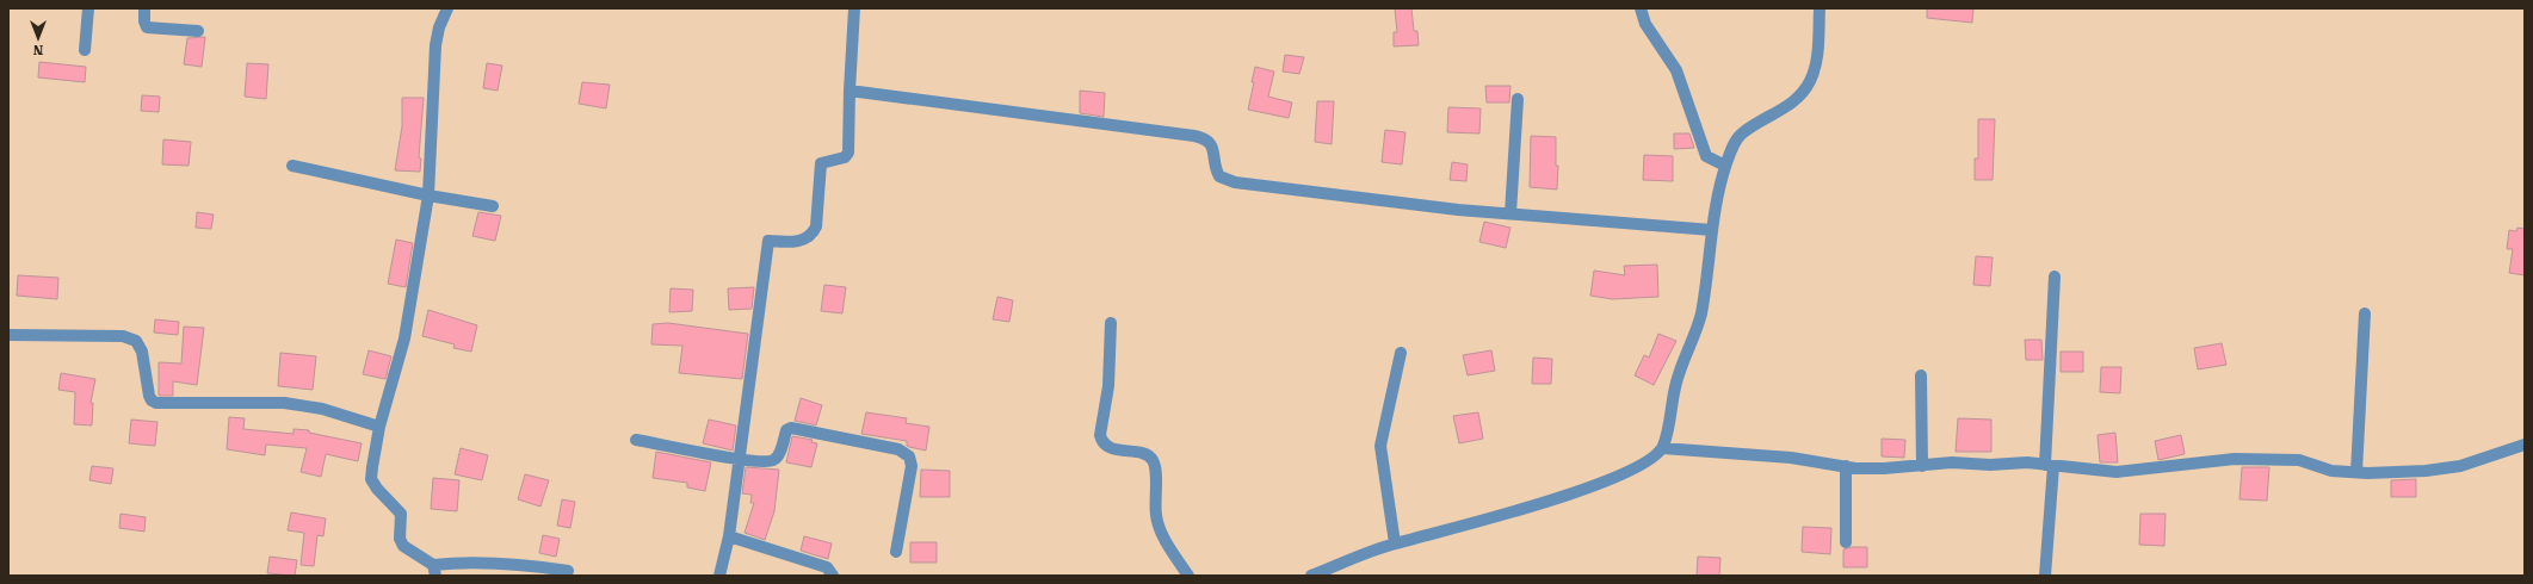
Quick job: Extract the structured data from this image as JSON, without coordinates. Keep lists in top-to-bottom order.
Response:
{
  "north": "bottom"
}
